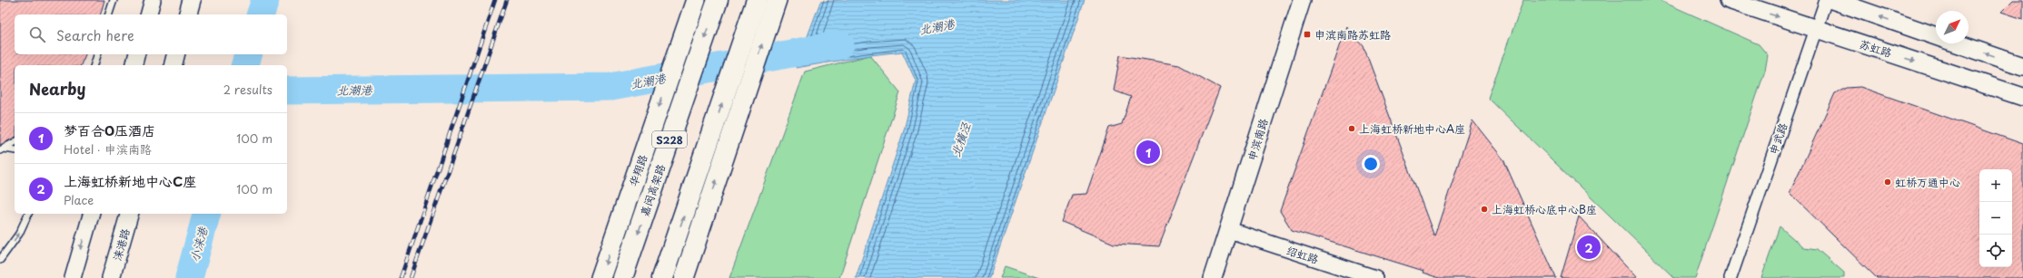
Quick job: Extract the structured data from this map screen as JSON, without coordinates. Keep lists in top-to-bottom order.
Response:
{
  "streets": {
    "highway": ["S228", "嘉闵高架路"],
    "main road": [
      "苏虹路",
      "申滨南路",
      "华翔路",
      "涞港路"
    ],
    "street": ["申武路", "绍虹路"]
  },
  "crossings": [
    ["苏虹路", "申武路"],
    ["申滨南路", "绍虹路"]
  ],
  "water": ["北潮港", "北横泾", "小涞港"],
  "places": {
    "transit": ["申滨南路苏虹路"],
    "other": ["上海虹桥新地中心A座", "虹桥万通中心", "上海虹桥心底中心B座"]
  },
  "north": "top right",
  "page": {
    "search": "Search here",
    "heading": ["Nearby", "2 results"],
    "list": [
      {
        "mark": "1",
        "name": "梦百合0压酒店",
        "note": "Hotel · 申滨南路",
        "value": "100 m"
      },
      {
        "mark": "2",
        "name": "上海虹桥新地中心C座",
        "note": "Place",
        "value": "100 m"
      }
    ],
    "pins": ["1", "2"],
    "map_buttons": ["+", "−"]
  }
}
